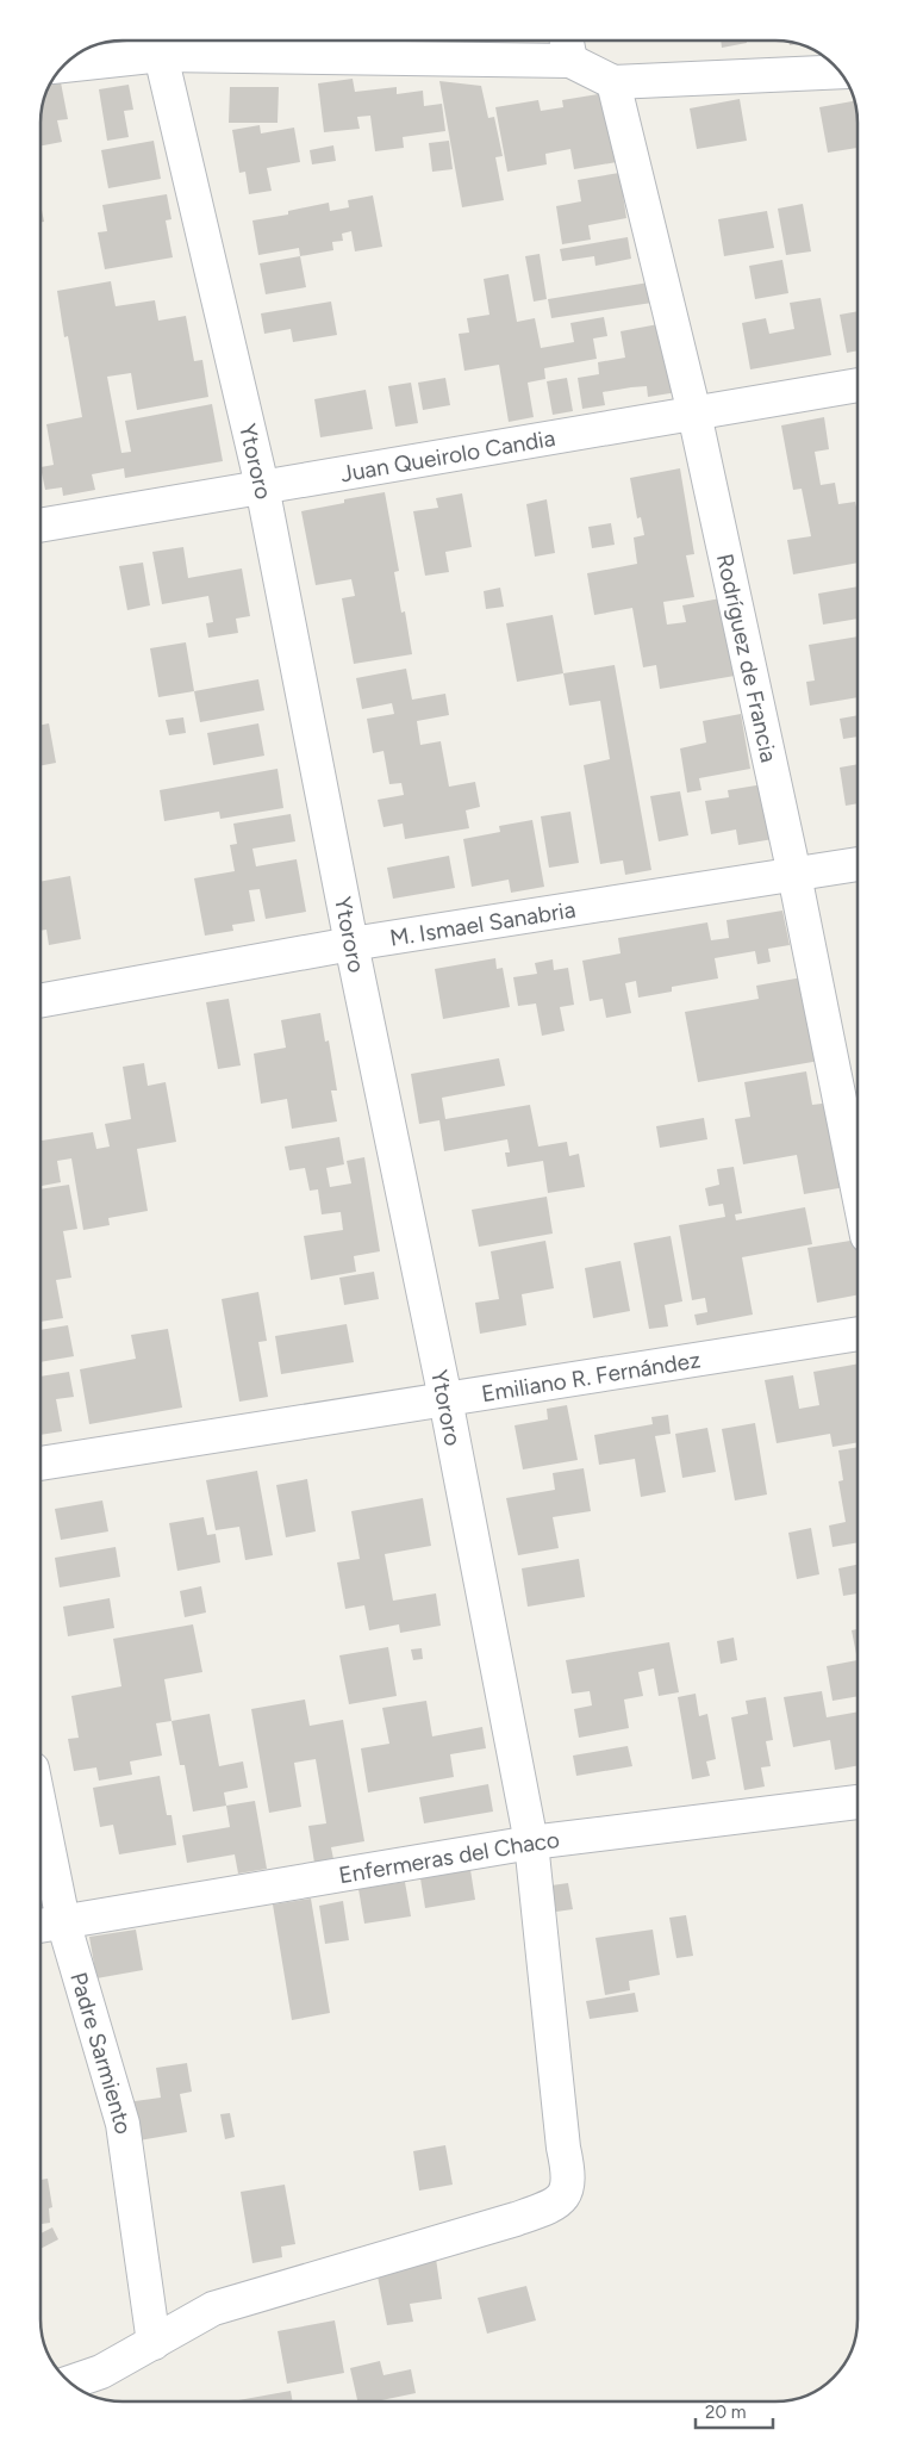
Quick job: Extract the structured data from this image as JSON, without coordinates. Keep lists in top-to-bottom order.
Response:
{
  "streets": {
    "street": [
      "Juan Queirolo Candia",
      "Ytororo",
      "Rodríguez de Francia",
      "M. Ismael Sanabria",
      "Emiliano R. Fernández",
      "Enfermeras del Chaco",
      "Padre Sarmiento"
    ]
  },
  "crossings": [
    ["Juan Queirolo Candia", "Ytororo"],
    ["Juan Queirolo Candia", "Rodríguez de Francia"],
    ["Ytororo", "M. Ismael Sanabria"],
    ["Ytororo", "Emiliano R. Fernández"],
    ["Ytororo", "Enfermeras del Chaco"],
    ["Ytororo", "Padre Sarmiento"],
    ["Rodríguez de Francia", "M. Ismael Sanabria"],
    ["Enfermeras del Chaco", "Padre Sarmiento"]
  ],
  "scale_bar": "20 m"
}
